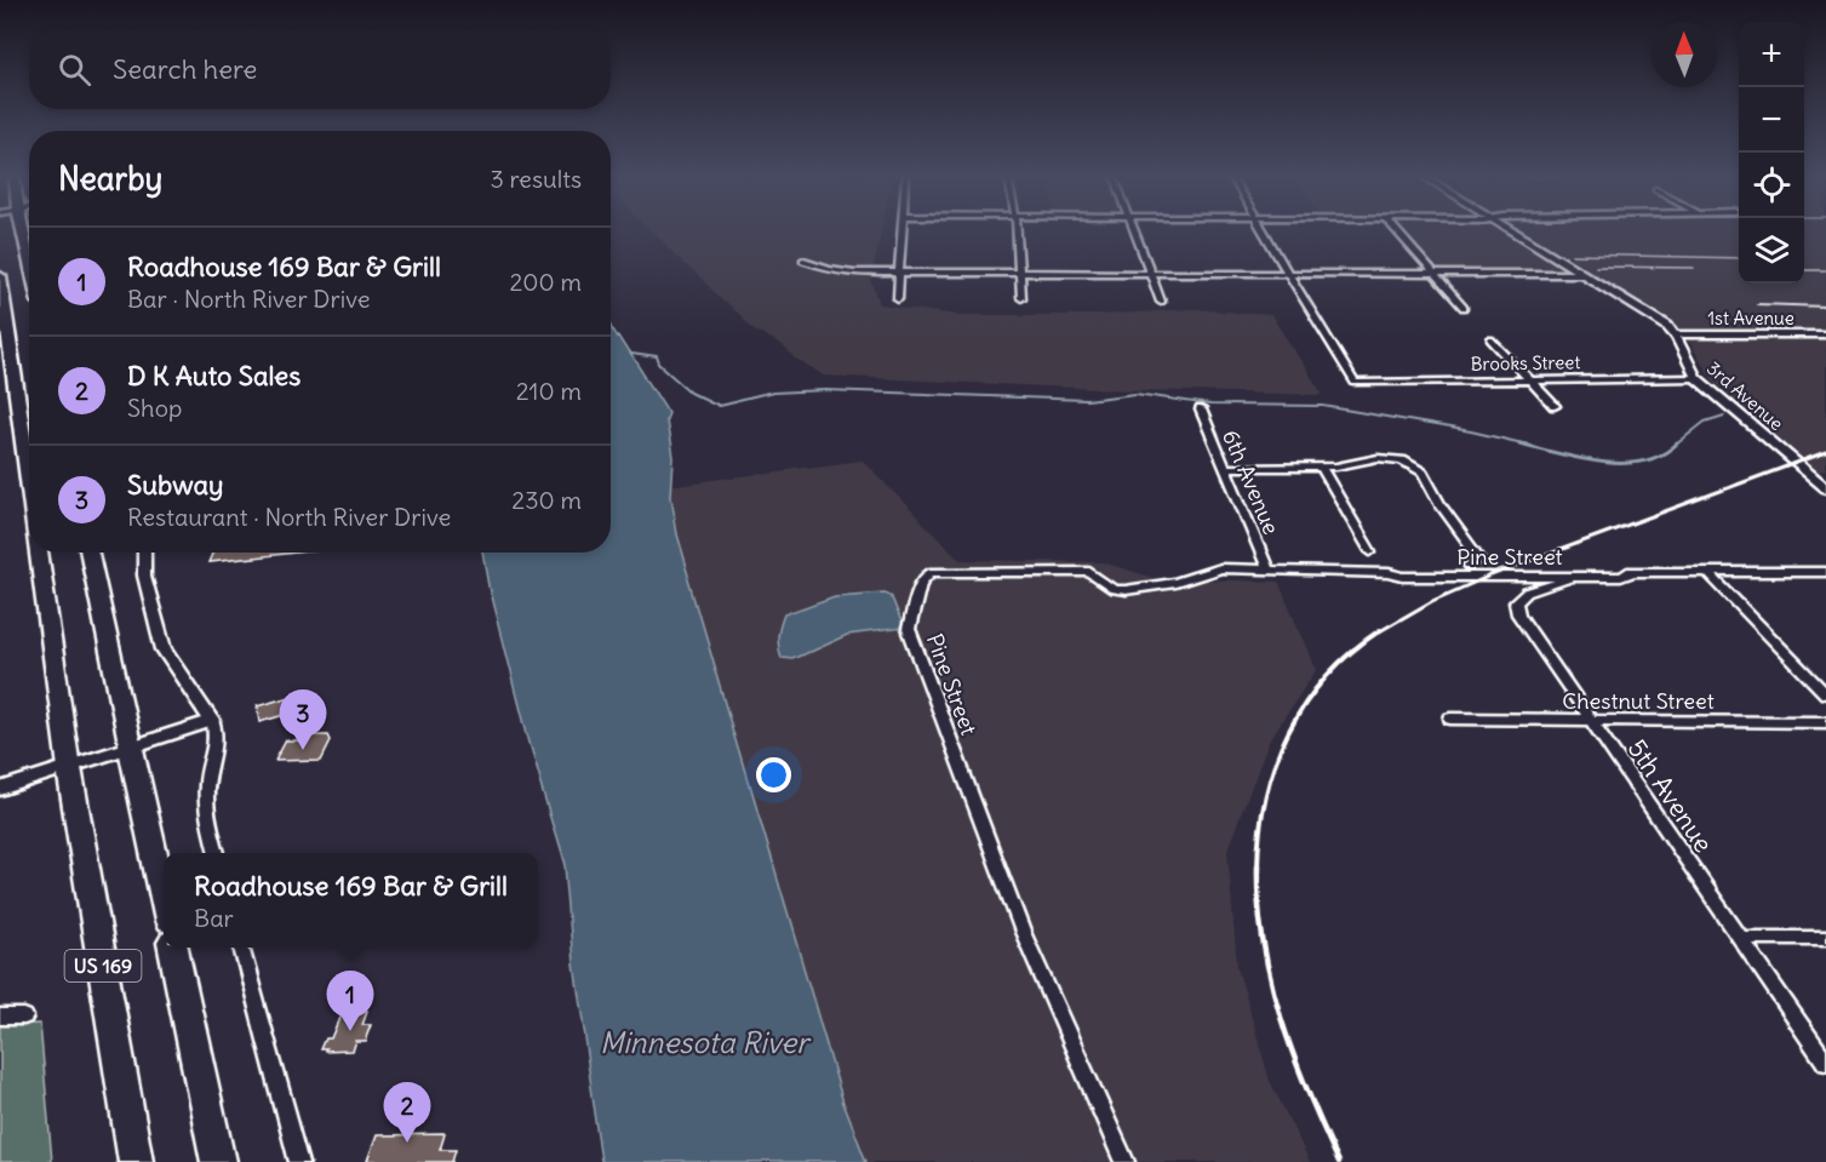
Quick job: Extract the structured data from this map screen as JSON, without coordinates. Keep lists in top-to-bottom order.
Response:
{
  "streets": {
    "highway": ["US 169"],
    "street": [
      "1st Avenue",
      "Brooks Street",
      "3rd Avenue",
      "6th Avenue",
      "Pine Street",
      "Chestnut Street",
      "5th Avenue"
    ]
  },
  "crossings": [
    ["1st Avenue", "3rd Avenue"],
    ["Brooks Street", "3rd Avenue"],
    ["6th Avenue", "Pine Street"],
    ["Pine Street", "5th Avenue"],
    ["Chestnut Street", "5th Avenue"]
  ],
  "water": ["Minnesota River"],
  "north": "top",
  "page": {
    "map_buttons": ["+", "−"],
    "search": "Search here",
    "heading": ["Nearby", "3 results"],
    "list": [
      {
        "mark": "1",
        "name": "Roadhouse 169 Bar & Grill",
        "note": "Bar · North River Drive",
        "value": "200 m"
      },
      {
        "mark": "2",
        "name": "D K Auto Sales",
        "note": "Shop",
        "value": "210 m"
      },
      {
        "mark": "3",
        "name": "Subway",
        "note": "Restaurant · North River Drive",
        "value": "230 m"
      }
    ],
    "pins": ["3", "1", "2"],
    "popup": ["Roadhouse 169 Bar & Grill", "Bar"]
  }
}
